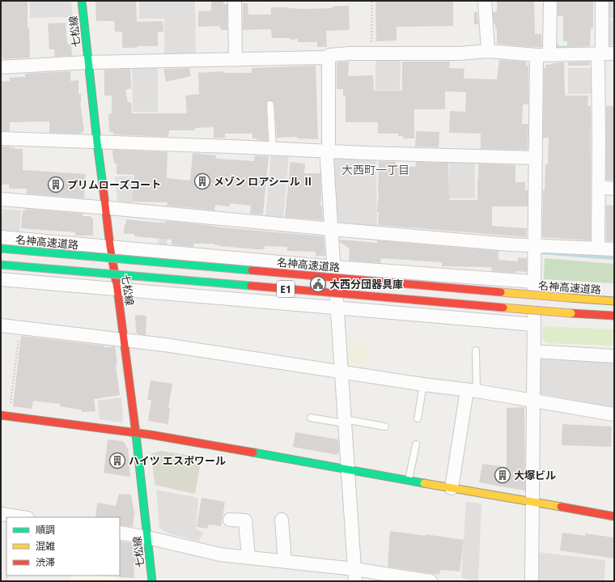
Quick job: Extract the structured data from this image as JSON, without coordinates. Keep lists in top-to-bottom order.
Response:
{
  "streets": {
    "main road": ["七松線", "名神高速道路", "E1"]
  },
  "districts": ["大西町一丁目"],
  "places": {
    "building": [
      "メゾン ロアシール Ⅱ",
      "プリムローズコート",
      "ハイツ エスポワール",
      "大塚ビル"
    ],
    "public building": ["大西分団器具庫"]
  },
  "legend": ["順調", "混雑", "渋滞"]
}
